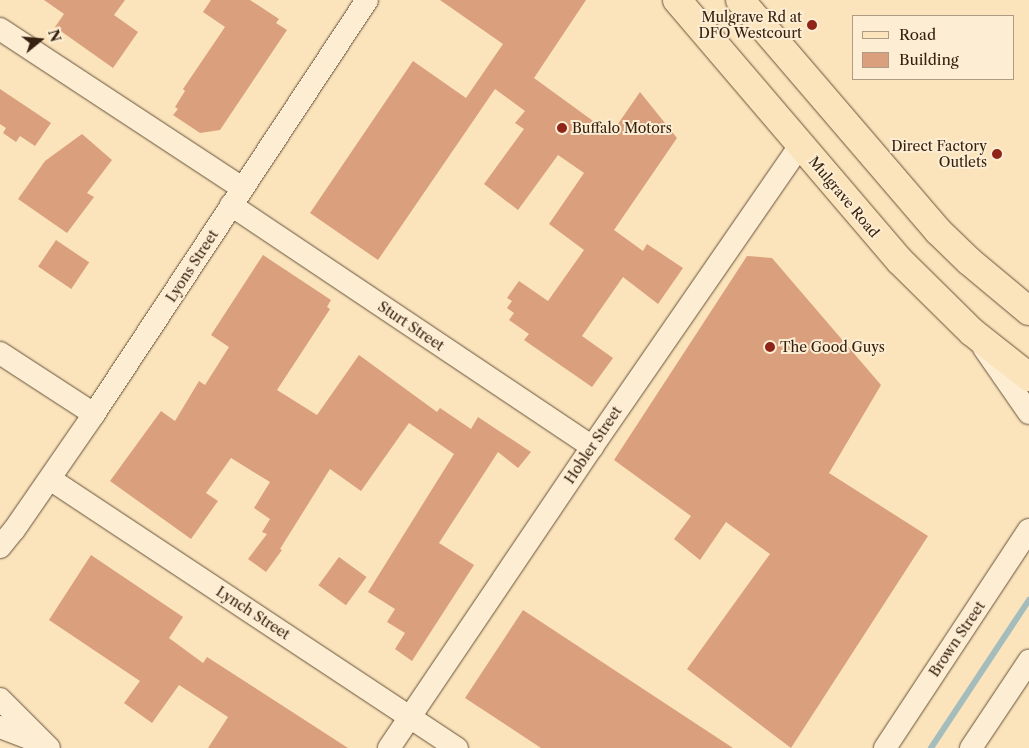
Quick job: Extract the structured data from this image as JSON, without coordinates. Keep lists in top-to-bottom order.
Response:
{
  "streets": {
    "main road": ["Mulgrave Road"],
    "street": [
      "Lyons Street",
      "Sturt Street",
      "Hobler Street",
      "Lynch Street",
      "Brown Street"
    ]
  },
  "crossings": [
    ["Mulgrave Road", "Hobler Street"],
    ["Lyons Street", "Sturt Street"],
    ["Lyons Street", "Lynch Street"],
    ["Sturt Street", "Hobler Street"],
    ["Hobler Street", "Lynch Street"]
  ],
  "places": [
    "Mulgrave Rd at DFO Westcourt",
    "Buffalo Motors",
    "Direct Factory Outlets",
    "The Good Guys"
  ],
  "legend": ["Road", "Building"],
  "north": "right"
}
